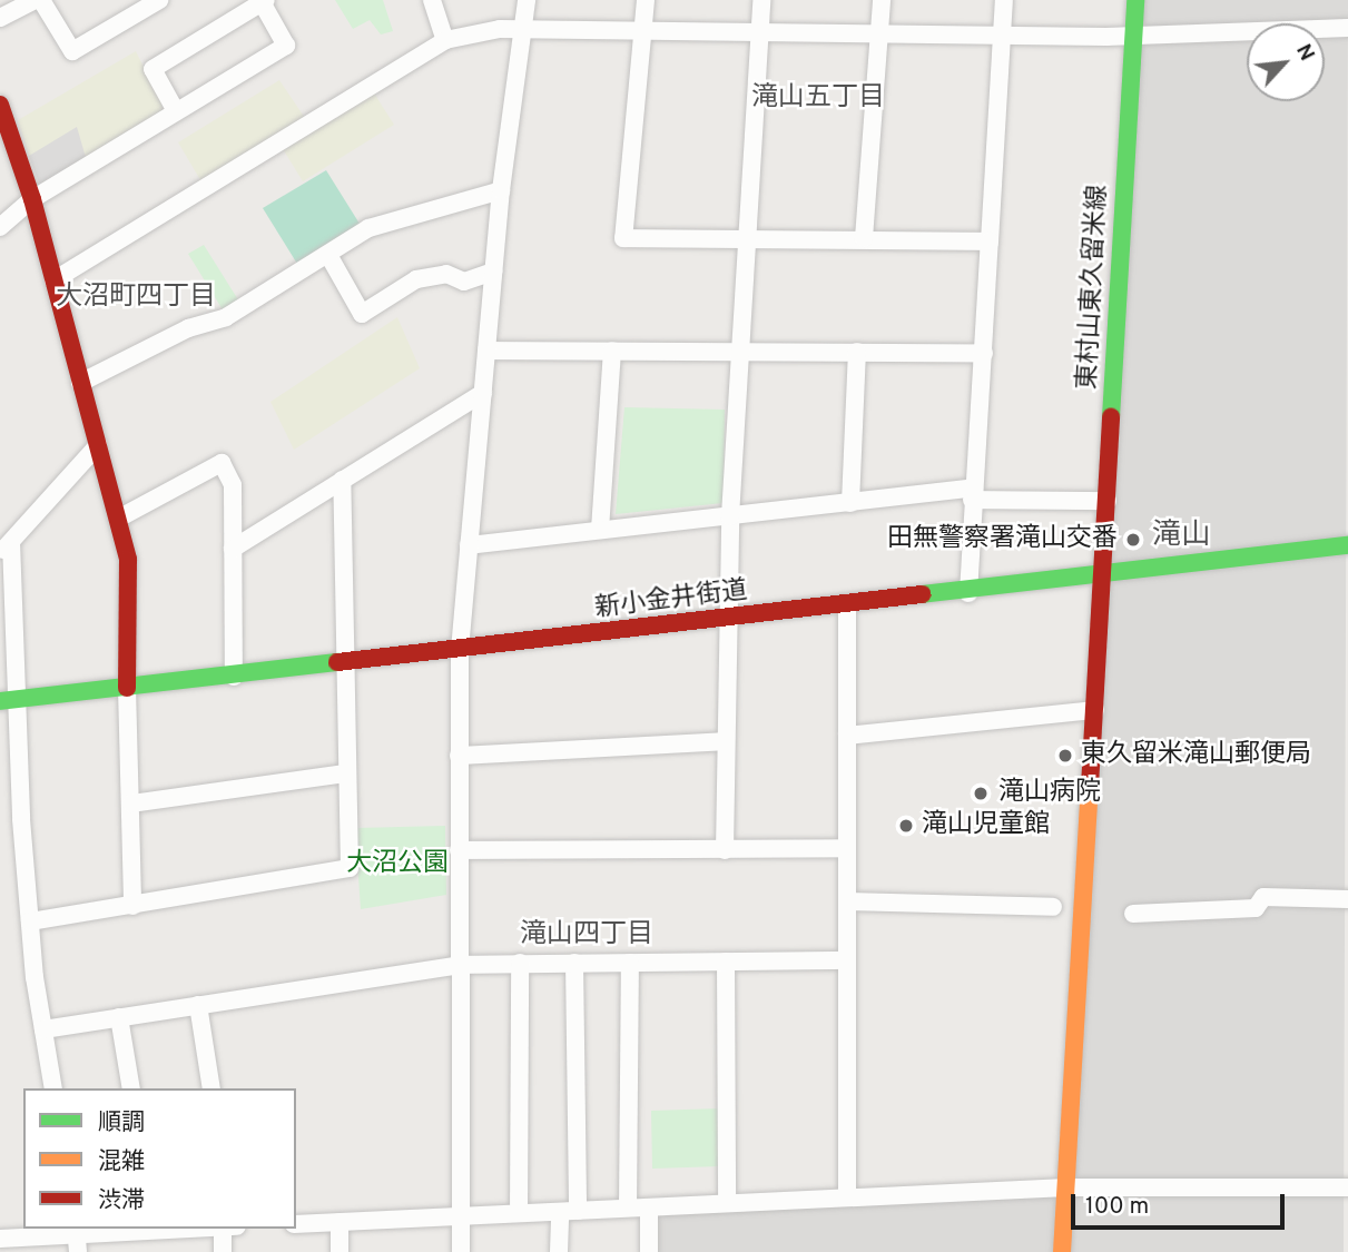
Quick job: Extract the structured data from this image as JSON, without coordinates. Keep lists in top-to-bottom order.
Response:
{
  "streets": {
    "main road": ["東村山東久留米線", "新小金井街道"]
  },
  "crossings": [
    ["東村山東久留米線", "新小金井街道"]
  ],
  "districts": [
    "滝山五丁目",
    "大沼町四丁目",
    "滝山",
    "滝山四丁目"
  ],
  "parks": ["大沼公園"],
  "places": [
    "田無警察署滝山交番",
    "東久留米滝山郵便局",
    "滝山病院",
    "滝山児童館"
  ],
  "legend": ["順調", "混雑", "渋滞"],
  "scale_bar": "100 m",
  "north": "top right"
}
